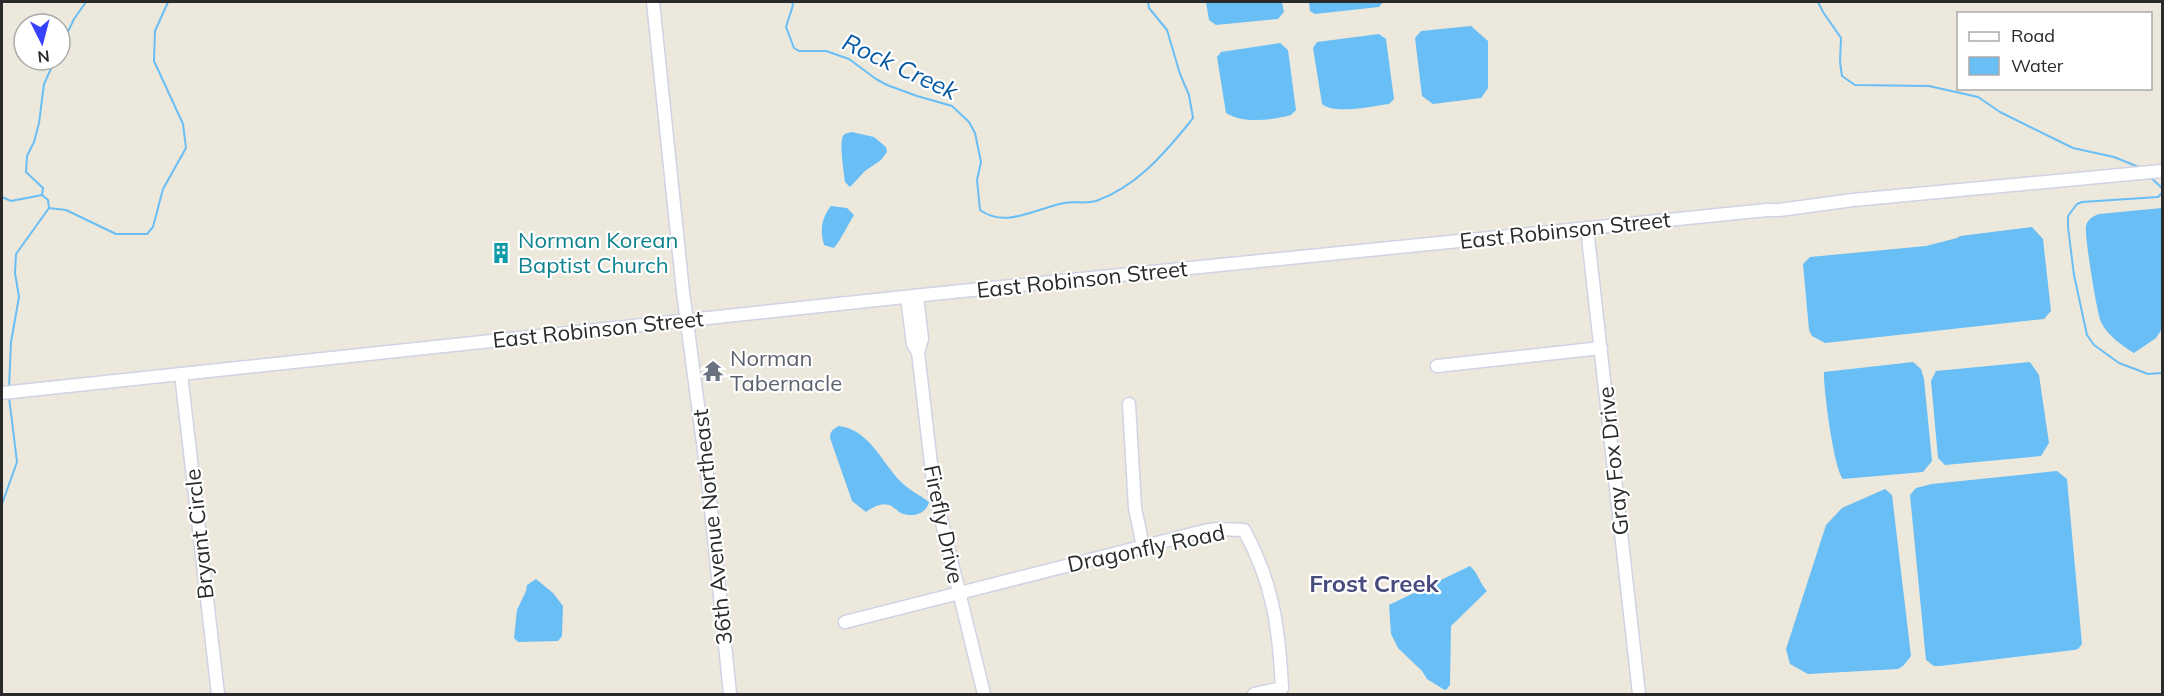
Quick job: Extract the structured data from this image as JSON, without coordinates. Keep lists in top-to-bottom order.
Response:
{
  "streets": {
    "street": [
      "East Robinson Street",
      "Gray Fox Drive",
      "Firefly Drive",
      "36th Avenue Northeast",
      "Bryant Circle",
      "Dragonfly Road"
    ]
  },
  "crossings": [
    ["East Robinson Street", "Gray Fox Drive"],
    ["East Robinson Street", "Firefly Drive"],
    ["East Robinson Street", "36th Avenue Northeast"],
    ["East Robinson Street", "Bryant Circle"],
    ["Firefly Drive", "Dragonfly Road"]
  ],
  "districts": ["Frost Creek"],
  "water": ["Rock Creek"],
  "places": {
    "building": ["Norman Korean Baptist Church"],
    "temple": ["Norman Tabernacle"]
  },
  "legend": ["Road", "Water"],
  "north": "bottom"
}
